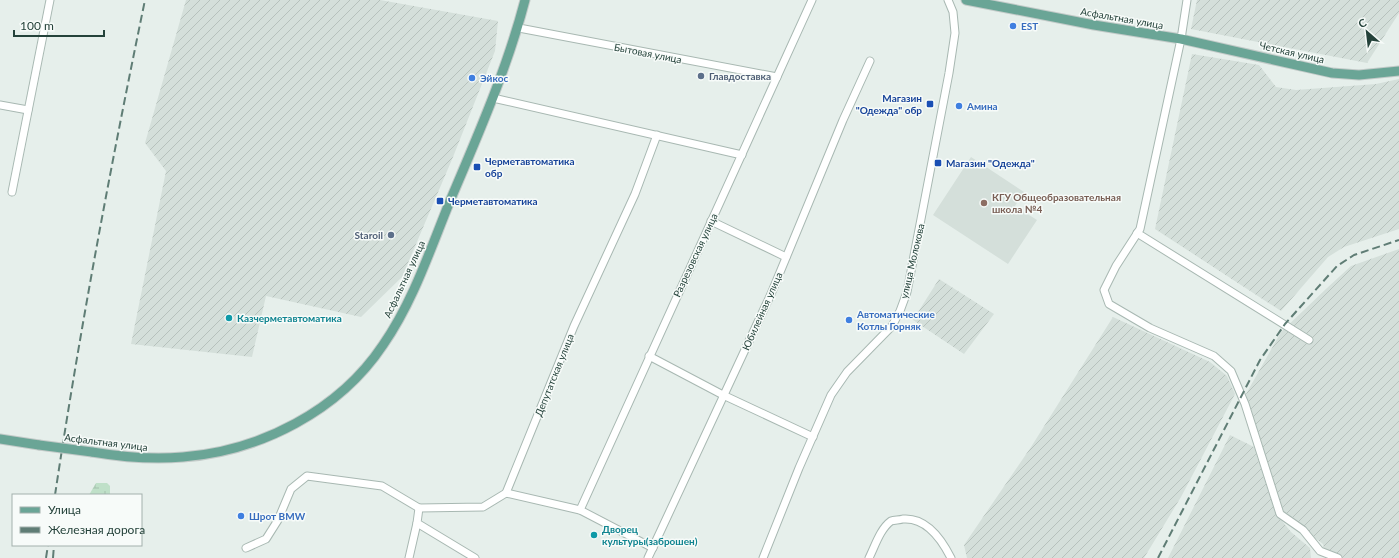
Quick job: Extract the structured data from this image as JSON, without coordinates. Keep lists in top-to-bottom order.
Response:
{
  "streets": {
    "main road": ["Асфальтная улица", "Четская улица"],
    "street": [
      "Бытовая улица",
      "Разрезовская улица",
      "улица Молокова",
      "Юбилейная улица",
      "Депутатская улица"
    ]
  },
  "crossings": [
    ["Асфальтная улица", "Четская улица"],
    ["Асфальтная улица", "Бытовая улица"],
    ["Бытовая улица", "Разрезовская улица"]
  ],
  "places": {
    "other": [
      "EST",
      "Главдоставка",
      "Эйкос",
      "Амина",
      "КГУ Общеобразовательная школа №4",
      "Staroil",
      "Казчерметавтоматика",
      "Автоматические Котлы Горняк",
      "Шрот BMW",
      "Дворец культуры(заброшен)"
    ],
    "transit": [
      "Магазин \"Одежда\" обр",
      "Магазин \"Одежда\"",
      "Черметавтоматика обр",
      "Черметавтоматика"
    ]
  },
  "legend": ["Улица", "Железная дорога"],
  "scale_bar": "100 m",
  "north": "top left"
}
